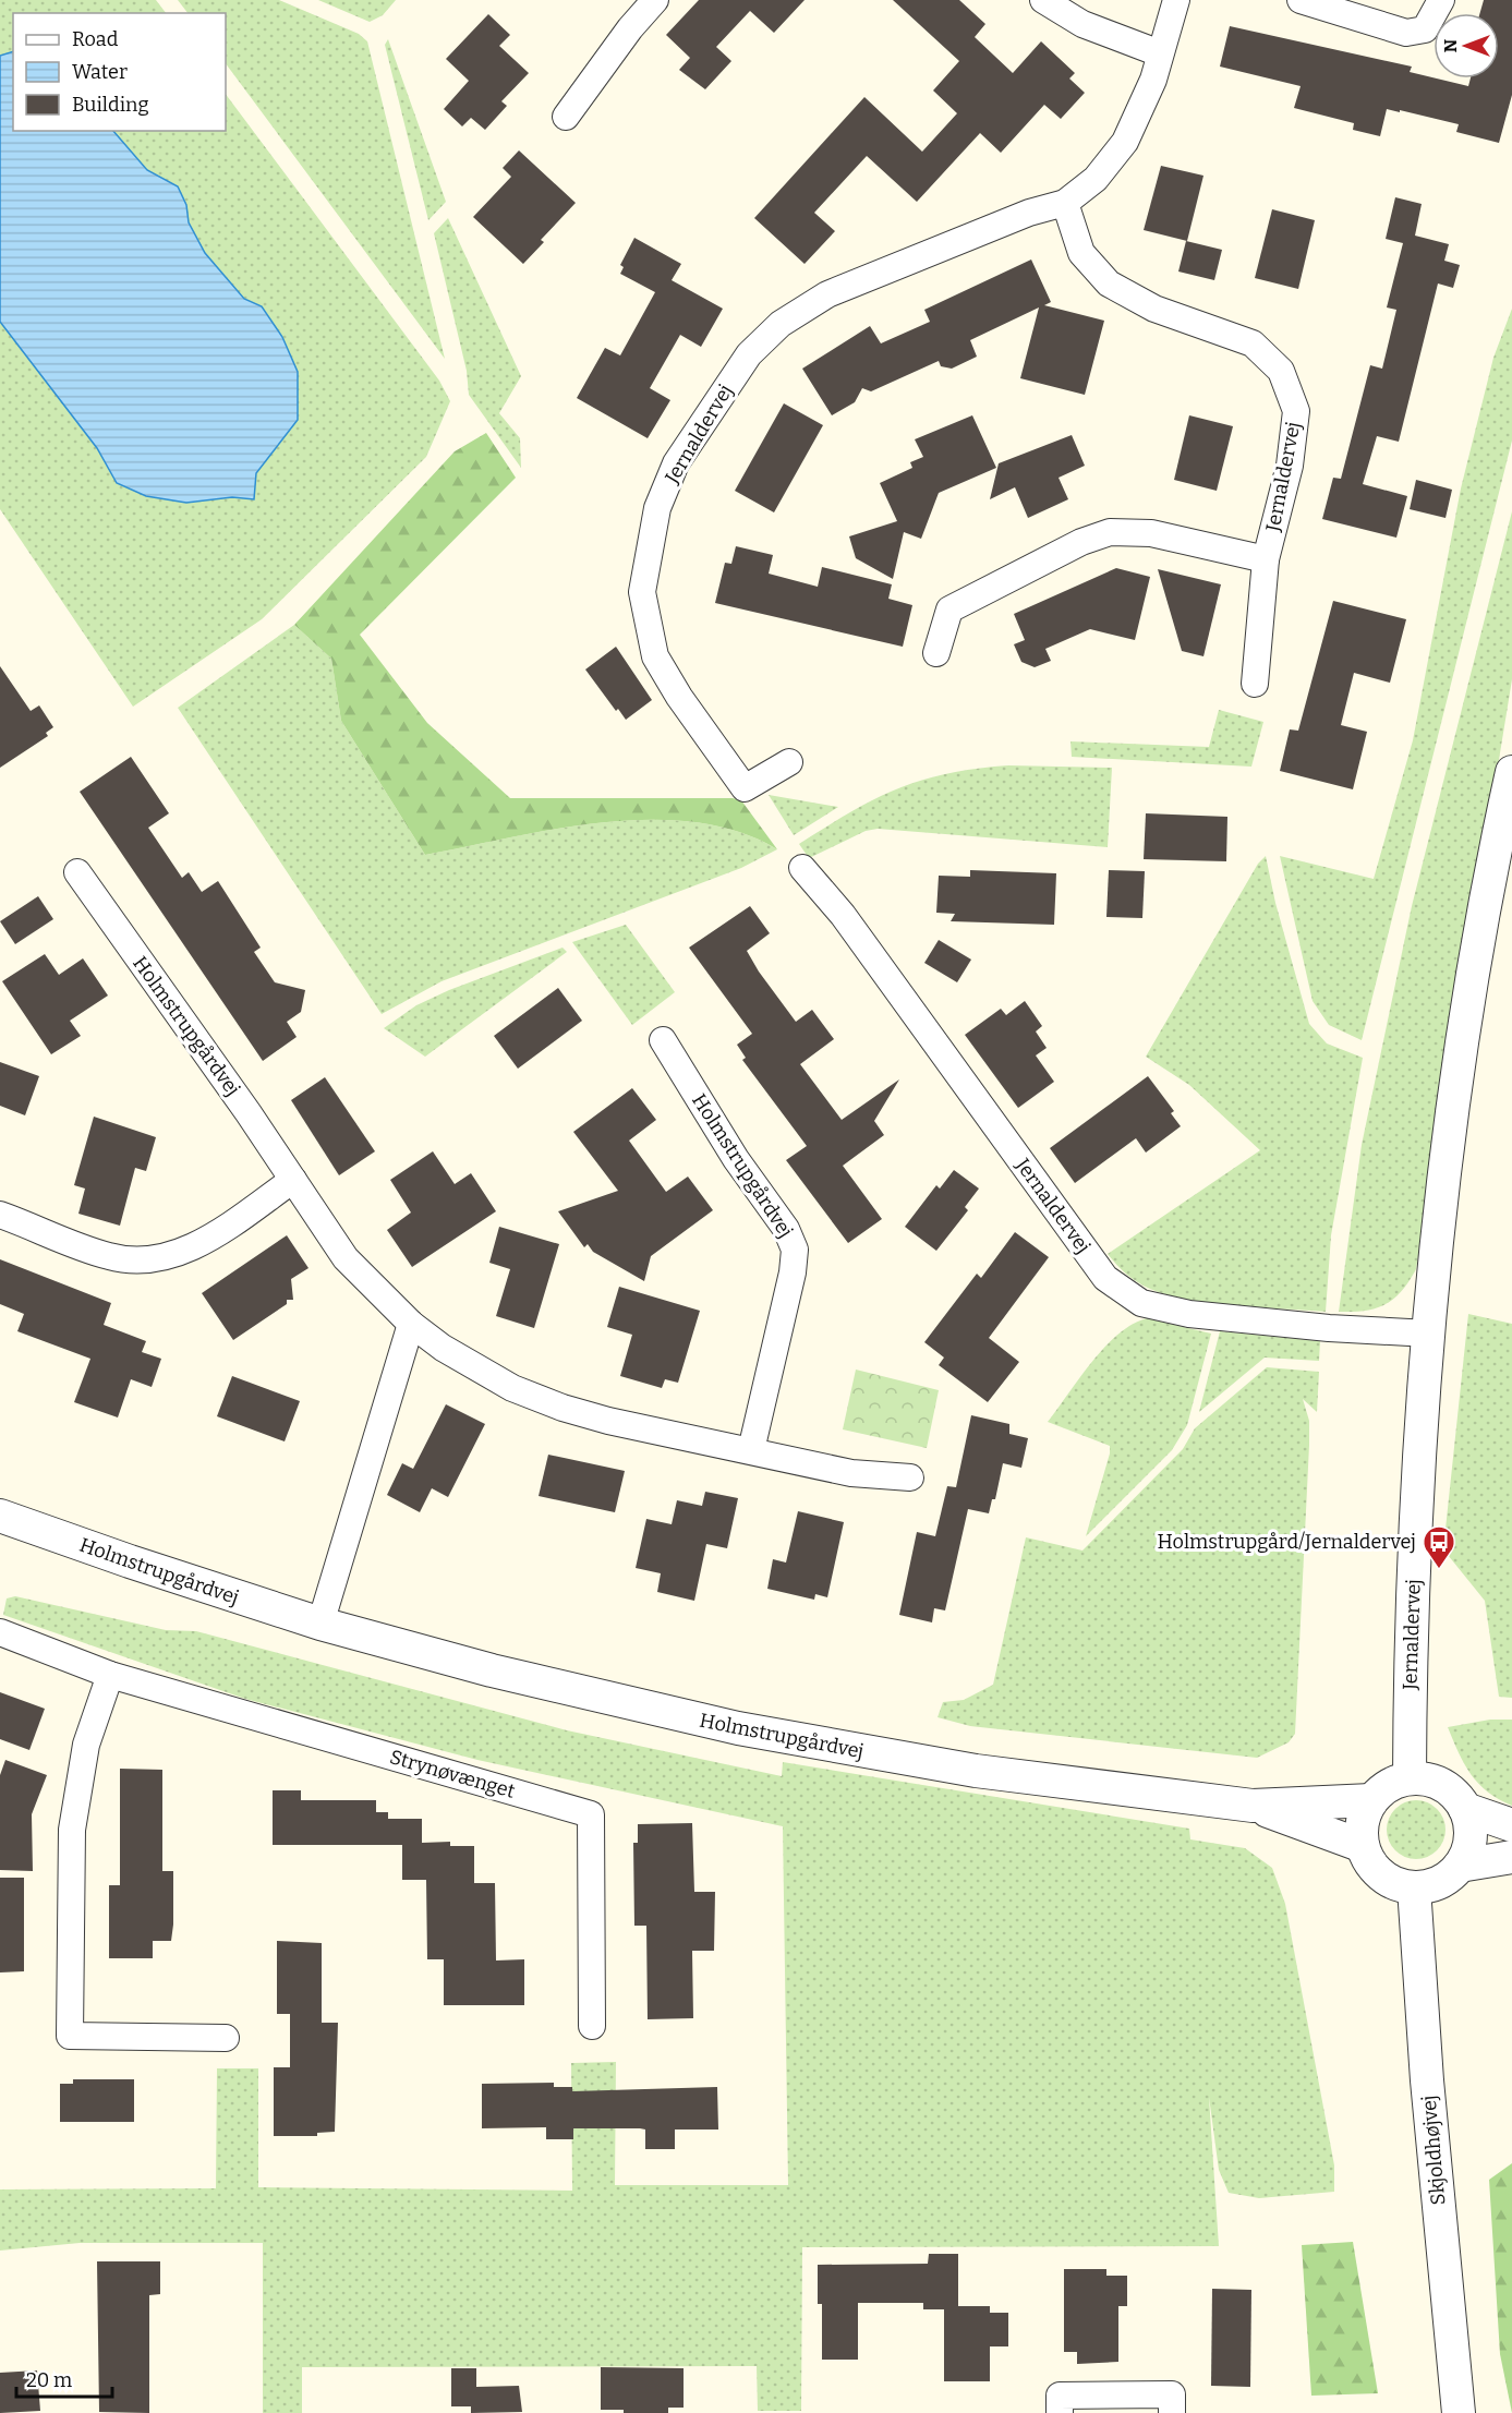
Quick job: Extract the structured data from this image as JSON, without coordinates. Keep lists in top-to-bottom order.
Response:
{
  "streets": {
    "street": [
      "Jernaldervej",
      "Holmstrupgårdvej",
      "Strynøvænget",
      "Skjoldhøjvej"
    ]
  },
  "crossings": [
    ["Jernaldervej", "Holmstrupgårdvej"],
    ["Jernaldervej", "Skjoldhøjvej"],
    ["Holmstrupgårdvej", "Skjoldhøjvej"]
  ],
  "places": {
    "bus stop": ["Holmstrupgård/Jernaldervej"]
  },
  "legend": ["Road", "Water", "Building"],
  "scale_bar": "20 m",
  "north": "left"
}
